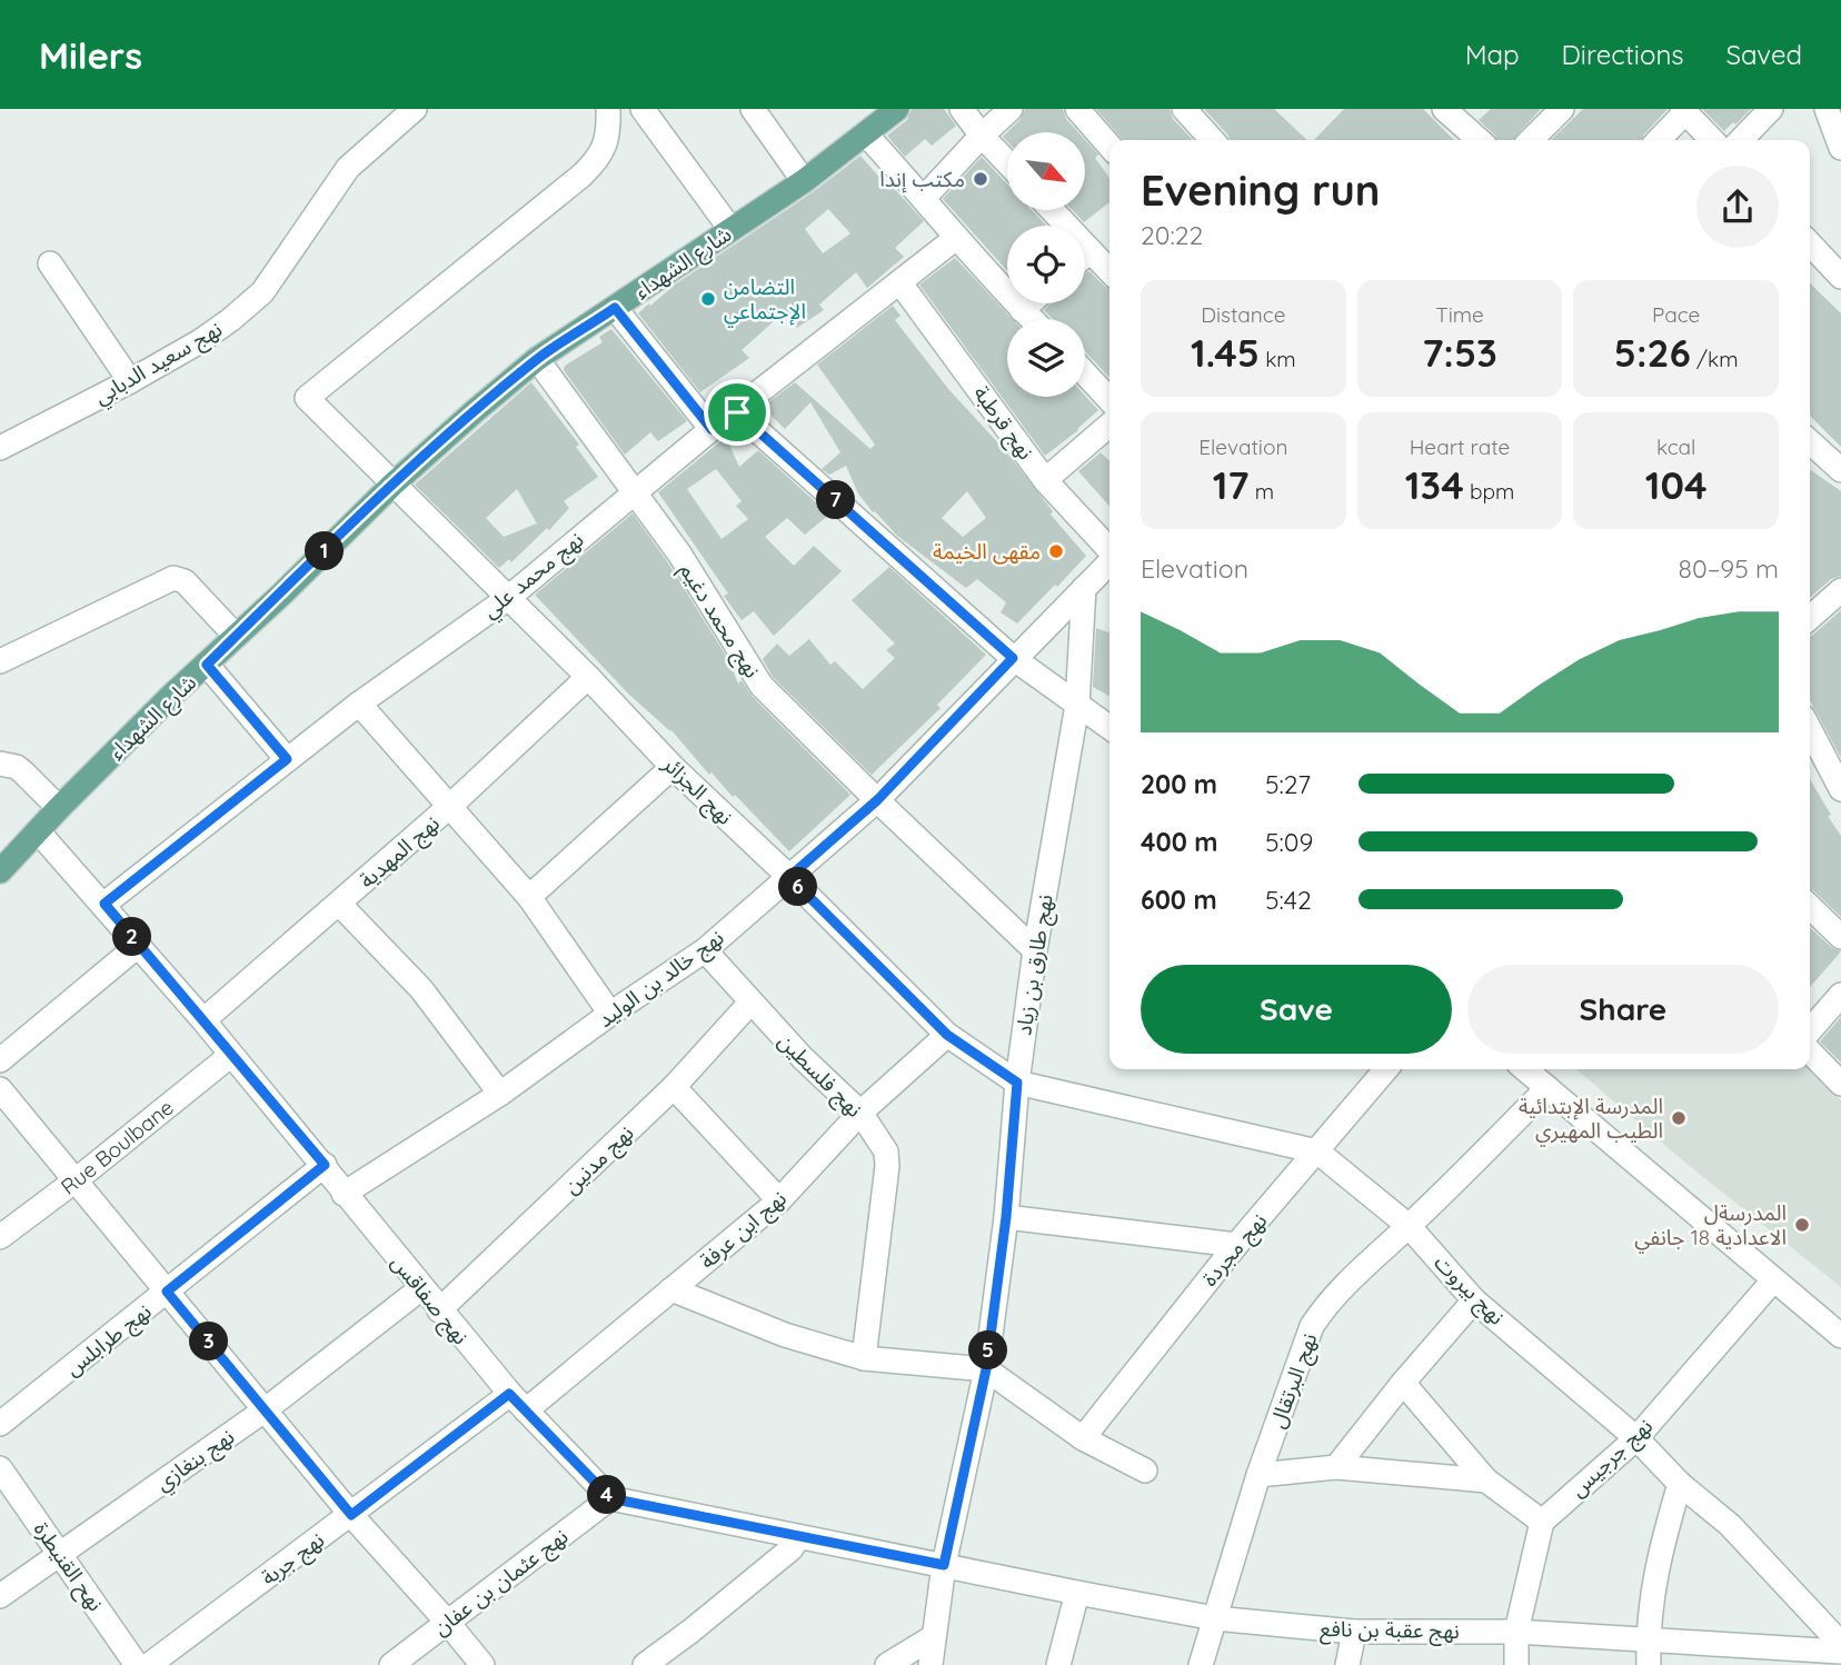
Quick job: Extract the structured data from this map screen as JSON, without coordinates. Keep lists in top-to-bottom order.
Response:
{
  "streets": {
    "main road": ["شارع الشهداء"],
    "street": [
      "نهج سعيد الدبابي",
      "نهج قرطبة",
      "نهج محمد علي",
      "نهج محمد دغيم",
      "نهج الجزائر",
      "نهج المهدية",
      "نهج طارق بن زياد",
      "نهج خالد بن الوليد",
      "نهج فلسطين",
      "Rue Boulbane",
      "نهج مدنين",
      "نهج ابن عرفة",
      "نهج مجردة",
      "نهج بيروت",
      "نهج صفاقس",
      "نهج طرابلس",
      "نهج البرتقال",
      "نهج جرجيس",
      "نهج بنغازي",
      "نهج جربة",
      "نهح القنيطرة",
      "نهج عثمان بن عفان",
      "نهج عقبة بن نافع"
    ]
  },
  "crossings": [
    ["شارع الشهداء", "نهج محمد دغيم"],
    ["شارع الشهداء", "نهج الجزائر"],
    ["شارع الشهداء", "نهج صفاقس"],
    ["نهج قرطبة", "نهج محمد علي"],
    ["نهج محمد علي", "نهج محمد دغيم"],
    ["نهج محمد علي", "نهج الجزائر"],
    ["نهج محمد علي", "نهج صفاقس"],
    ["نهج محمد دغيم", "نهج طارق بن زياد"],
    ["نهج محمد دغيم", "نهج خالد بن الوليد"],
    ["نهج الجزائر", "نهج المهدية"],
    ["نهج الجزائر", "نهج طارق بن زياد"],
    ["نهج الجزائر", "نهج خالد بن الوليد"],
    ["نهج الجزائر", "نهج ابن عرفة"],
    ["نهج الجزائر", "نهج بيروت"],
    ["نهج المهدية", "نهج صفاقس"],
    ["نهج طارق بن زياد", "نهج خالد بن الوليد"],
    ["نهج طارق بن زياد", "نهج بيروت"],
    ["نهج طارق بن زياد", "نهج عقبة بن نافع"],
    ["نهج خالد بن الوليد", "نهج فلسطين"],
    ["نهج خالد بن الوليد", "نهج صفاقس"],
    ["نهج فلسطين", "نهج مدنين"],
    ["نهج فلسطين", "نهج ابن عرفة"],
    ["Rue Boulbane", "نهج صفاقس"],
    ["نهج مدنين", "نهج صفاقس"],
    ["نهج ابن عرفة", "نهج صفاقس"],
    ["نهج ابن عرفة", "نهج جربة"],
    ["نهج مجردة", "نهج بيروت"],
    ["نهج بيروت", "نهج البرتقال"],
    ["نهج بيروت", "نهج جرجيس"],
    ["نهج صفاقس", "نهج طرابلس"],
    ["نهج صفاقس", "نهج بنغازي"],
    ["نهج صفاقس", "نهج جربة"],
    ["نهج صفاقس", "نهج عثمان بن عفان"],
    ["نهج البرتقال", "نهج عقبة بن نافع"],
    ["نهج بنغازي", "نهح القنيطرة"]
  ],
  "places": [
    "مكتب إندا",
    "التضامن الإجتماعي",
    "مقهى الخيمة",
    "المدرسة الإبتدائية الطيب المهيري",
    "المدرسةل الاعدادية 18 جانفي"
  ],
  "north": "bottom right",
  "page": {
    "header": "Milers",
    "nav": ["Map", "Directions", "Saved"],
    "heading": ["Evening run", "20:22"],
    "stats": [
      ["Distance", "1.45 km"],
      ["Time", "7:53"],
      ["Pace", "5:26 /km"],
      ["Elevation", "17 m"],
      ["Heart rate", "134 bpm"],
      ["kcal", "104"]
    ],
    "pins": [
      "7",
      "1",
      "6",
      "2",
      "3",
      "5",
      "4"
    ],
    "chart": ["Elevation", "80–95 m"],
    "list": [
      {
        "name": "200 m",
        "note": "5:27"
      },
      {
        "name": "400 m",
        "note": "5:09"
      },
      {
        "name": "600 m",
        "note": "5:42"
      }
    ],
    "buttons": ["Save", "Share"]
  }
}
